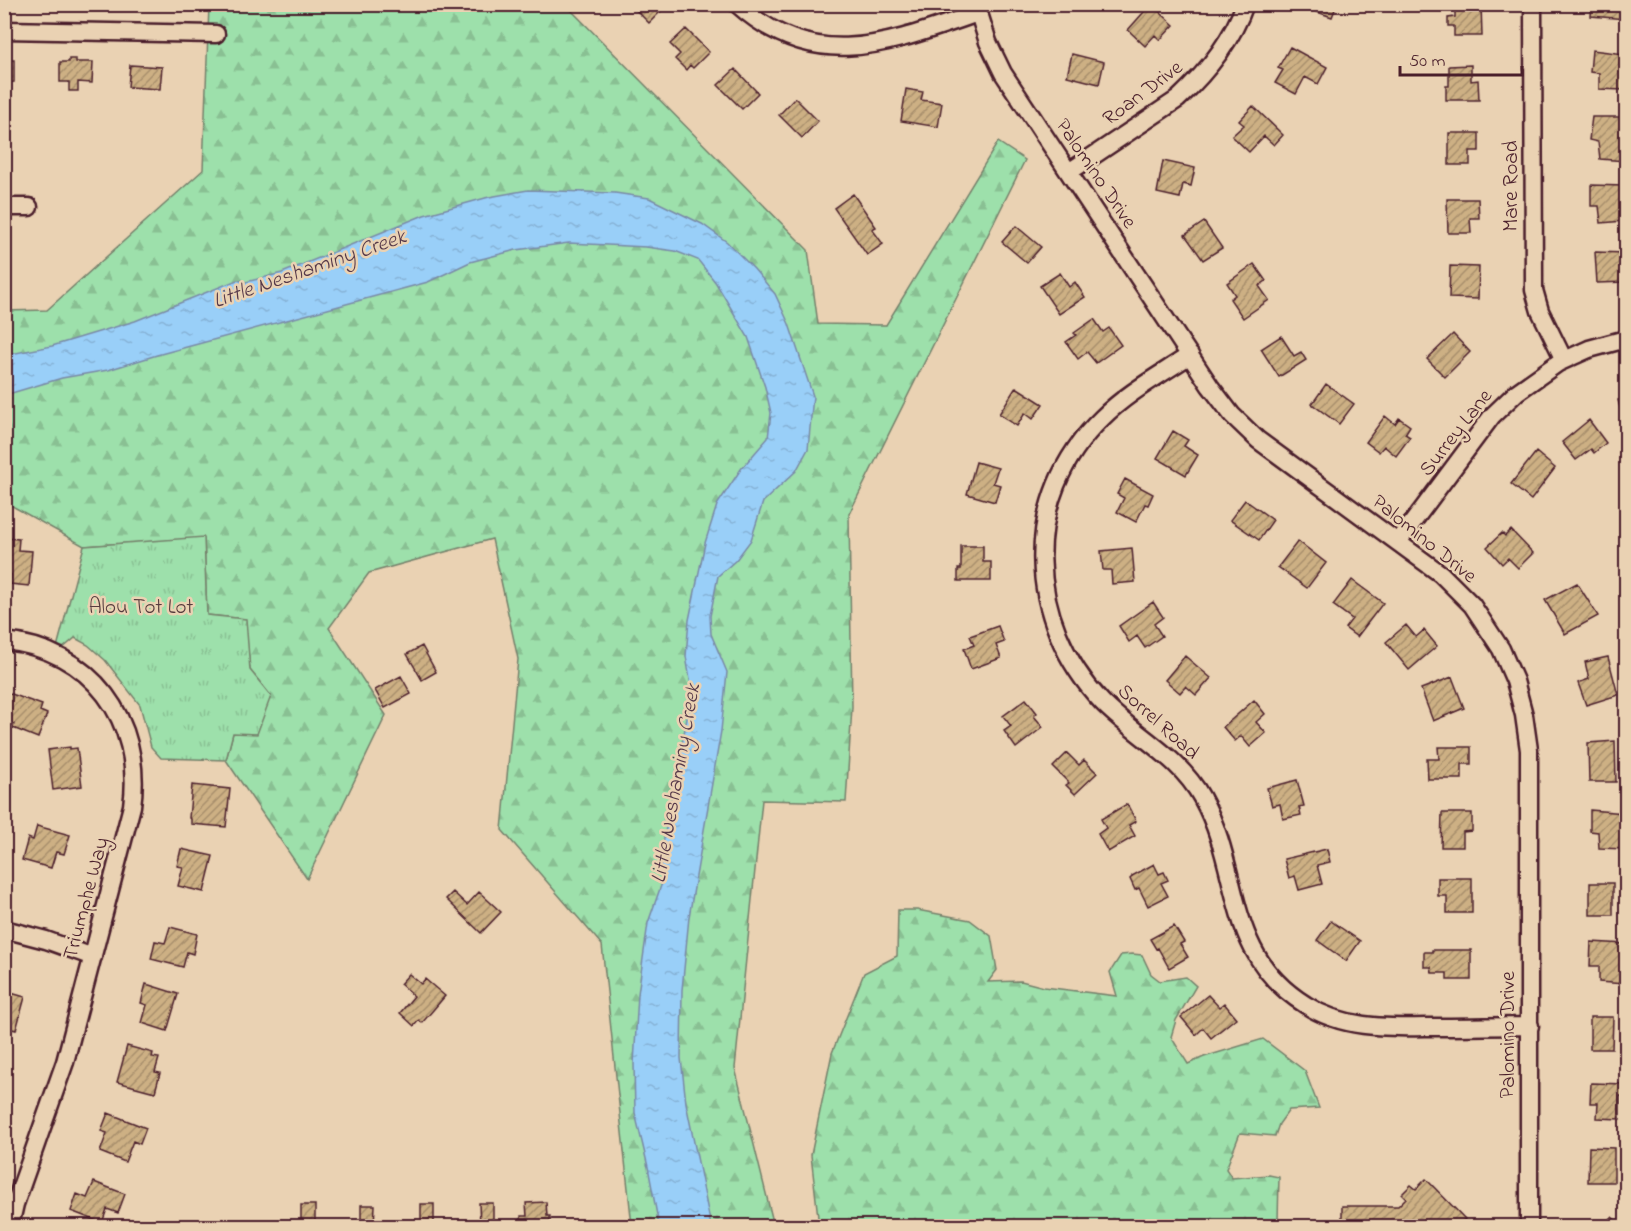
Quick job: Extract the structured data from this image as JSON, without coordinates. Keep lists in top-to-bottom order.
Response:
{
  "streets": {
    "street": [
      "Roan Drive",
      "Palomino Drive",
      "Mare Road",
      "Surrey Lane",
      "Sorrel Road",
      "Triumphe Way"
    ]
  },
  "crossings": [
    ["Roan Drive", "Palomino Drive"],
    ["Palomino Drive", "Surrey Lane"],
    ["Palomino Drive", "Sorrel Road"],
    ["Mare Road", "Surrey Lane"]
  ],
  "water": ["Little Neshaminy Creek"],
  "parks": ["Alou Tot Lot"],
  "scale_bar": "50 m"
}
